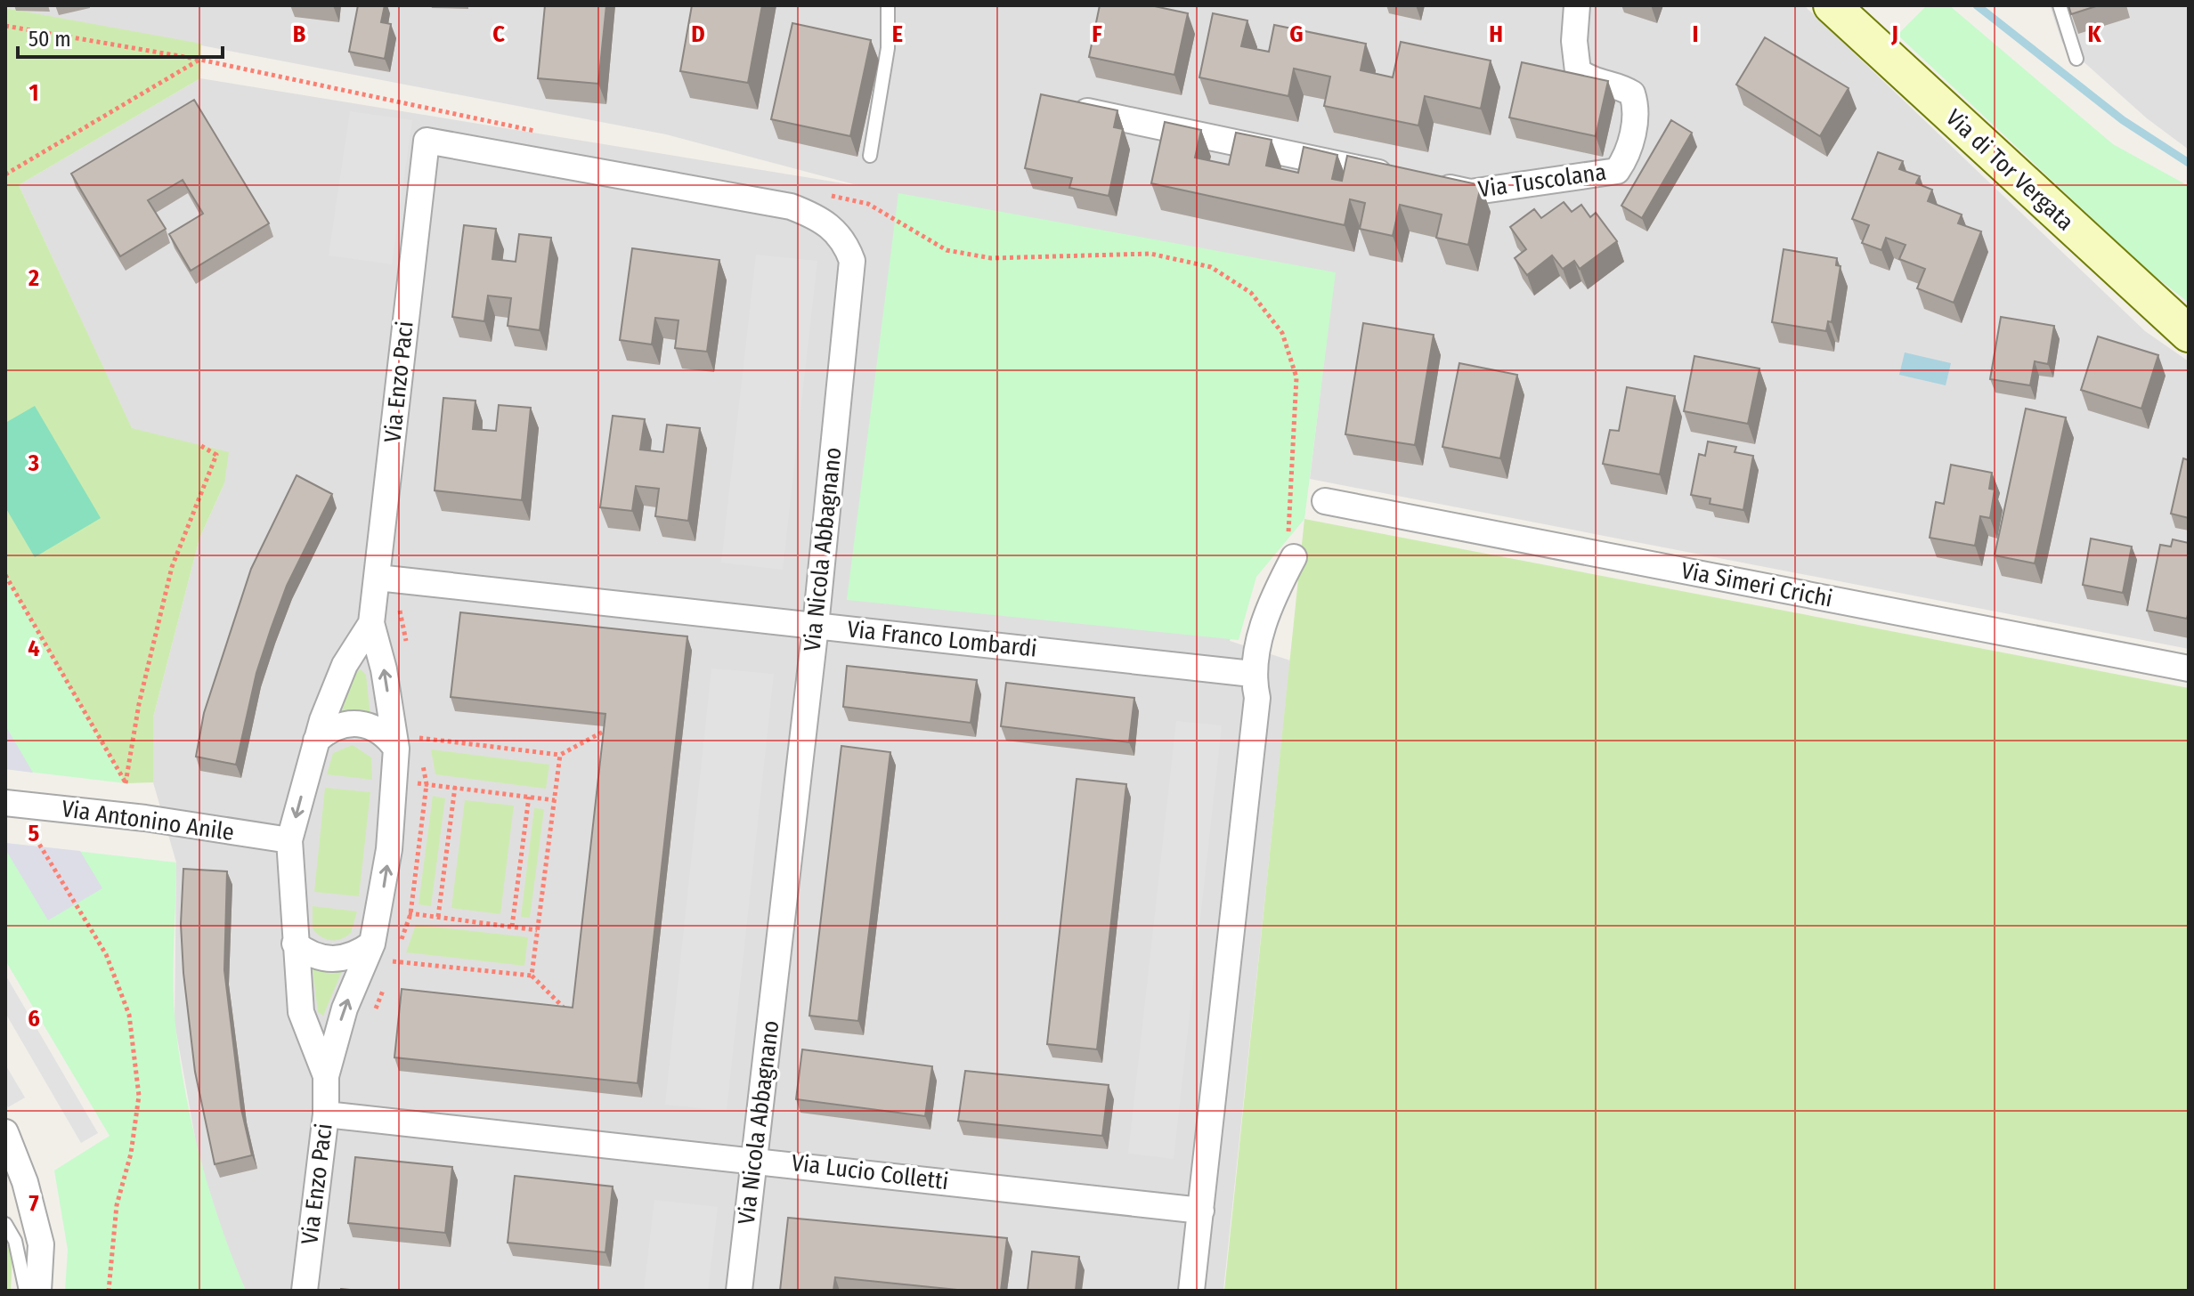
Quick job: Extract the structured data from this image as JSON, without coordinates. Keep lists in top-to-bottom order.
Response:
{
  "streets": {
    "main road": ["Via di Tor Vergata"],
    "street": [
      "Via Tuscolana",
      "Via Enzo Paci",
      "Via Nicola Abbagnano",
      "Via Simeri Crichi",
      "Via Franco Lombardi",
      "Via Antonino Anile",
      "Via Lucio Colletti"
    ]
  },
  "crossings": [
    ["Via Enzo Paci", "Via Nicola Abbagnano"],
    ["Via Enzo Paci", "Via Franco Lombardi"],
    ["Via Enzo Paci", "Via Antonino Anile"],
    ["Via Enzo Paci", "Via Lucio Colletti"],
    ["Via Nicola Abbagnano", "Via Franco Lombardi"],
    ["Via Nicola Abbagnano", "Via Lucio Colletti"]
  ],
  "scale_bar": "50 m",
  "grid": {
    "columns": [
      "B",
      "C",
      "D",
      "E",
      "F",
      "G",
      "H",
      "I",
      "J",
      "K"
    ],
    "rows": [
      "1",
      "2",
      "3",
      "4",
      "5",
      "6",
      "7"
    ]
  }
}
